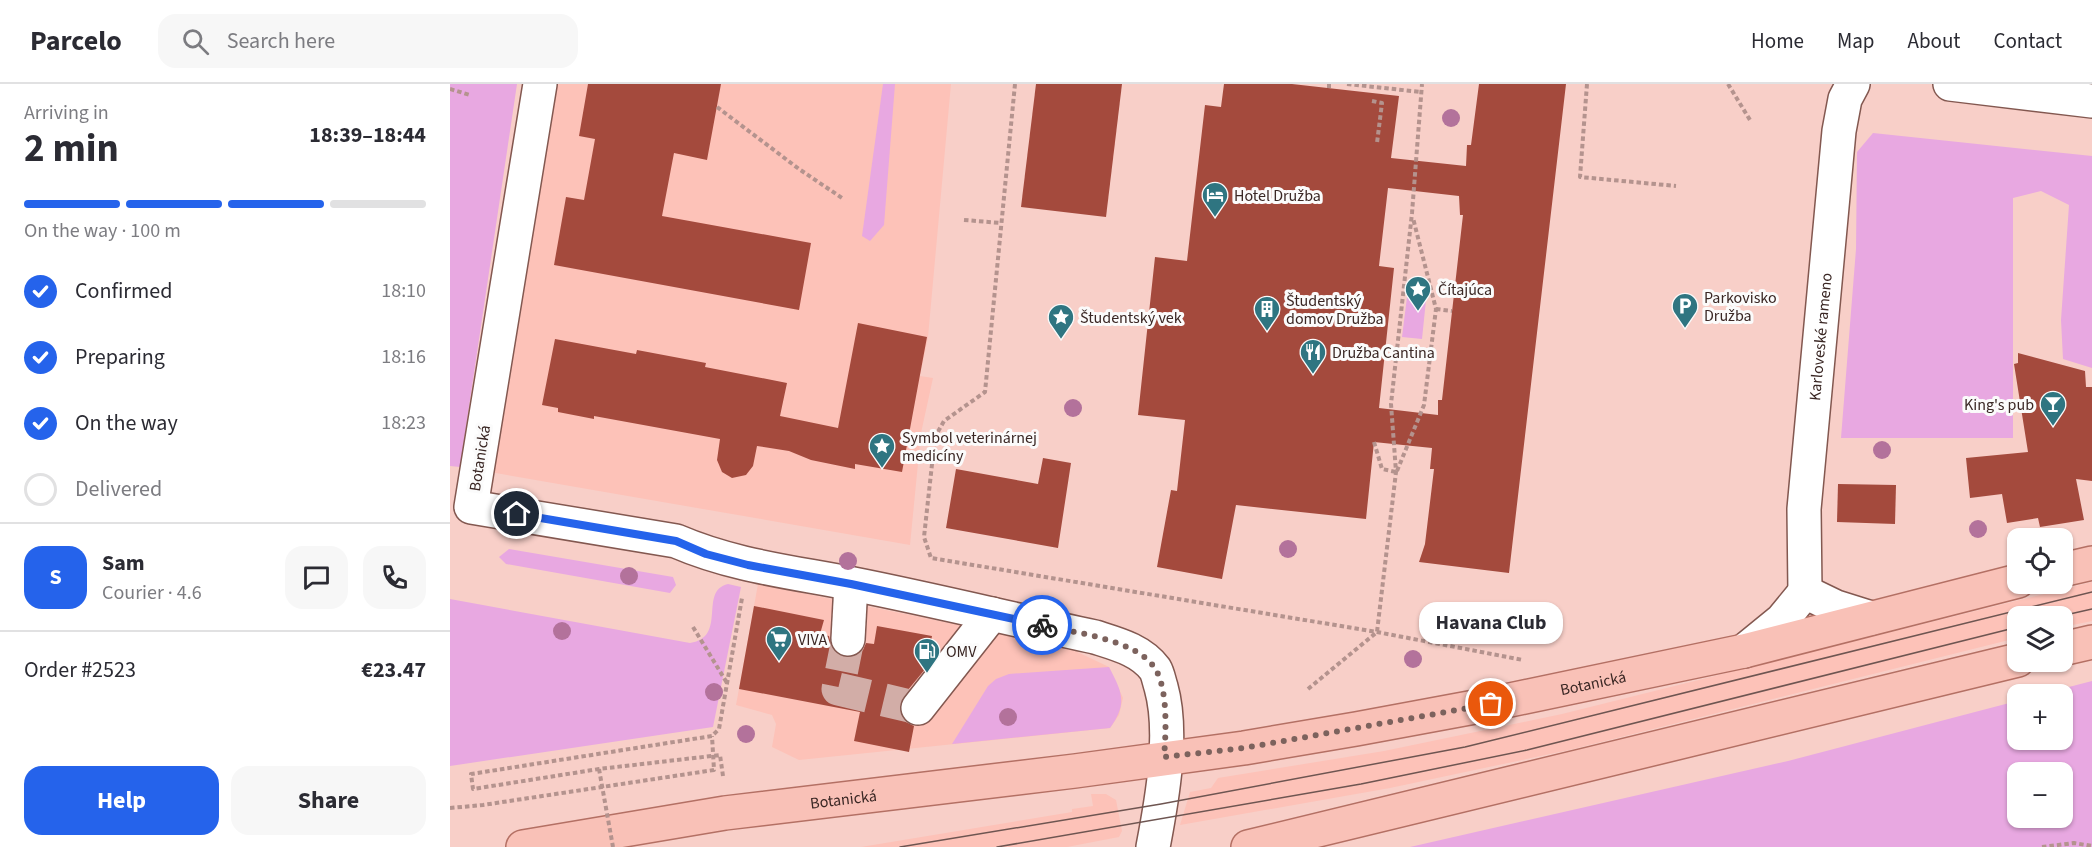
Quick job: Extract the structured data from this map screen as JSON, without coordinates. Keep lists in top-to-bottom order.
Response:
{
  "streets": {
    "main road": ["Botanická"],
    "street": ["Karloveské rameno"]
  },
  "places": {
    "hotel": ["Hotel Družba"],
    "place": ["Čítajúca", "Študentský vek", "Symbol veterinárnej medicíny"],
    "parking": ["Parkovisko Družba"],
    "building": ["Študentský domov Družba"],
    "restaurant": ["Družba Cantina"],
    "bar": ["King's pub"],
    "supermarket": ["VIVA"],
    "fuel station": ["OMV"],
    "other": ["Havana Club"]
  },
  "page": {
    "header": "Parcelo",
    "search": "Search here",
    "nav": [
      "Home",
      "Map",
      "About",
      "Contact"
    ],
    "heading": ["2 min", "Arriving in", "18:39–18:44"],
    "panel": [
      "Sam",
      "Courier · 4.6",
      "Order #2523",
      "€23.47"
    ],
    "bar": "On the way · 100 m",
    "list": [
      ["Confirmed", "18:10"],
      ["Preparing", "18:16"],
      ["On the way", "18:23"],
      "Delivered"
    ],
    "map_buttons": ["+", "−"],
    "round": "S",
    "bubble": "Havana Club",
    "buttons": ["Help", "Share"]
  }
}
